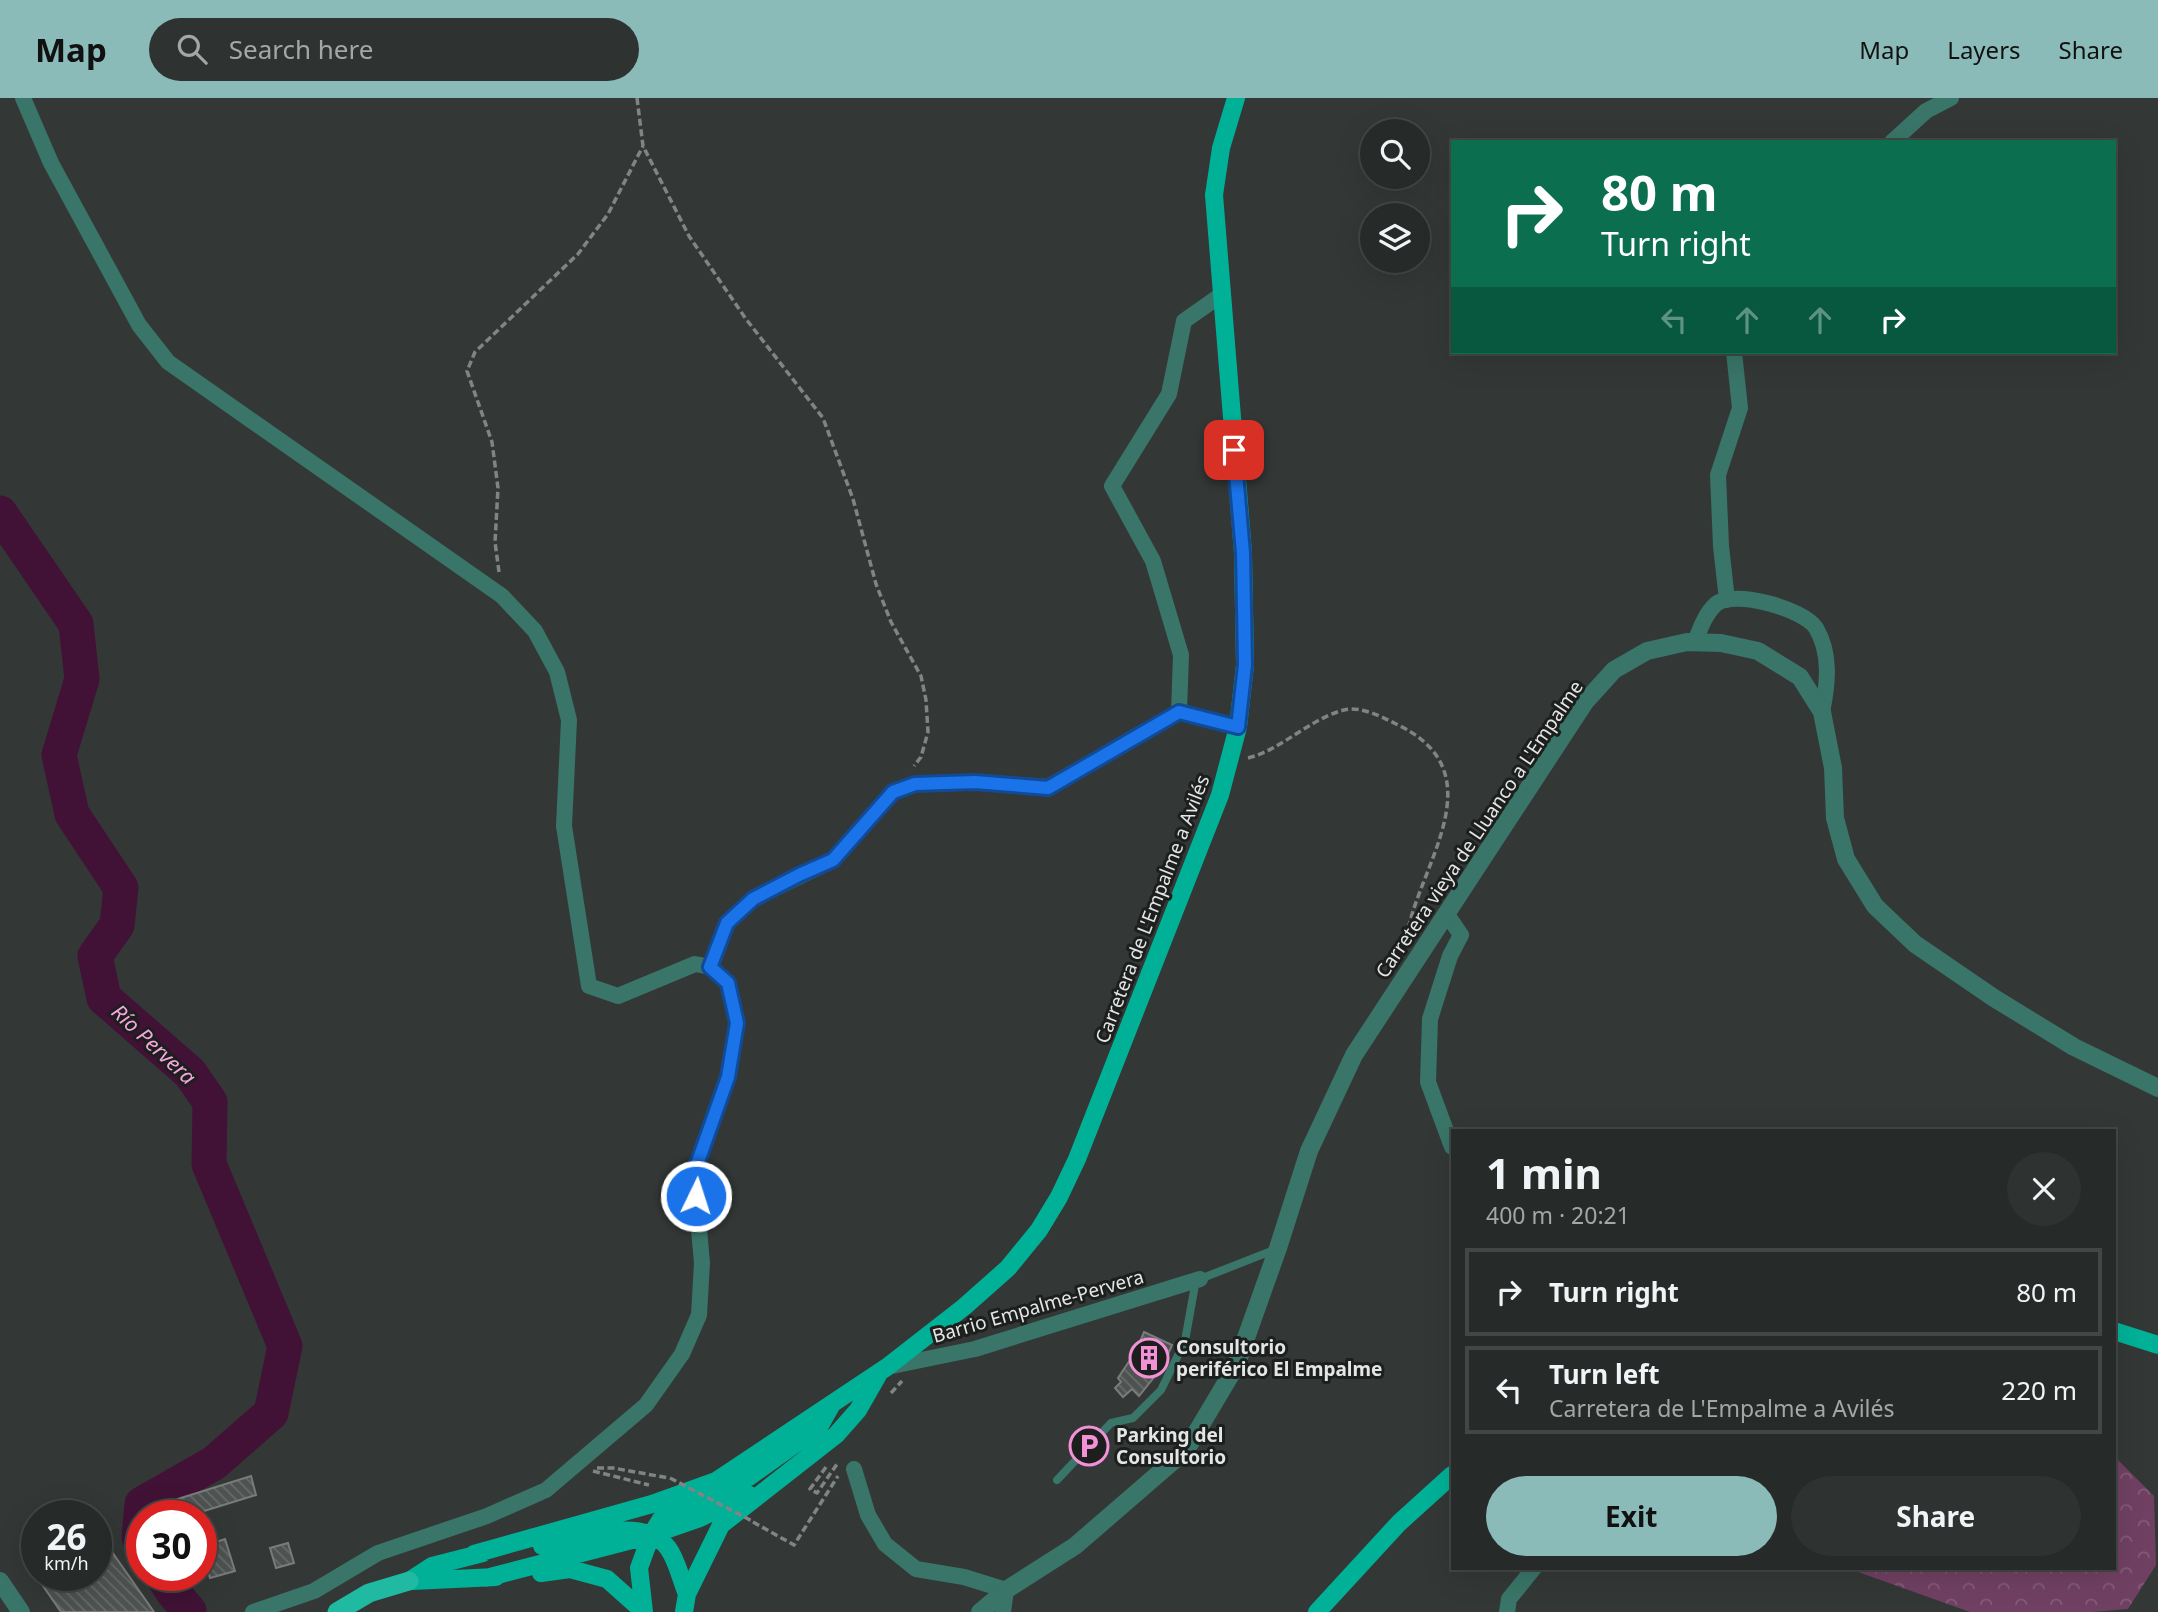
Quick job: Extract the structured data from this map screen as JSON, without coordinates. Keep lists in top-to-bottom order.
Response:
{
  "streets": {
    "main road": ["Carretera de L'Empalme a Avilés"],
    "street": ["Carretera vieya de Lluanco a L'Empalme", "Barrio Empalme-Pervera"]
  },
  "crossings": [
    ["Carretera de L'Empalme a Avilés", "Barrio Empalme-Pervera"]
  ],
  "water": ["Río Pervera"],
  "places": {
    "building": ["Consultorio periférico El Empalme"],
    "parking": ["Parking del Consultorio"]
  },
  "page": {
    "header": "Map",
    "search": "Search here",
    "nav": ["Map", "Layers", "Share"],
    "turn": ["80 m", "Turn right"],
    "heading": ["1 min", "400 m · 20:21"],
    "list": [
      {
        "name": "Turn right",
        "value": "80 m"
      },
      {
        "name": "Turn left",
        "note": "Carretera de L'Empalme a Avilés",
        "value": "220 m"
      }
    ],
    "buttons": ["Exit", "Share"],
    "speed": "26 km/h",
    "limit": "30"
  }
}
